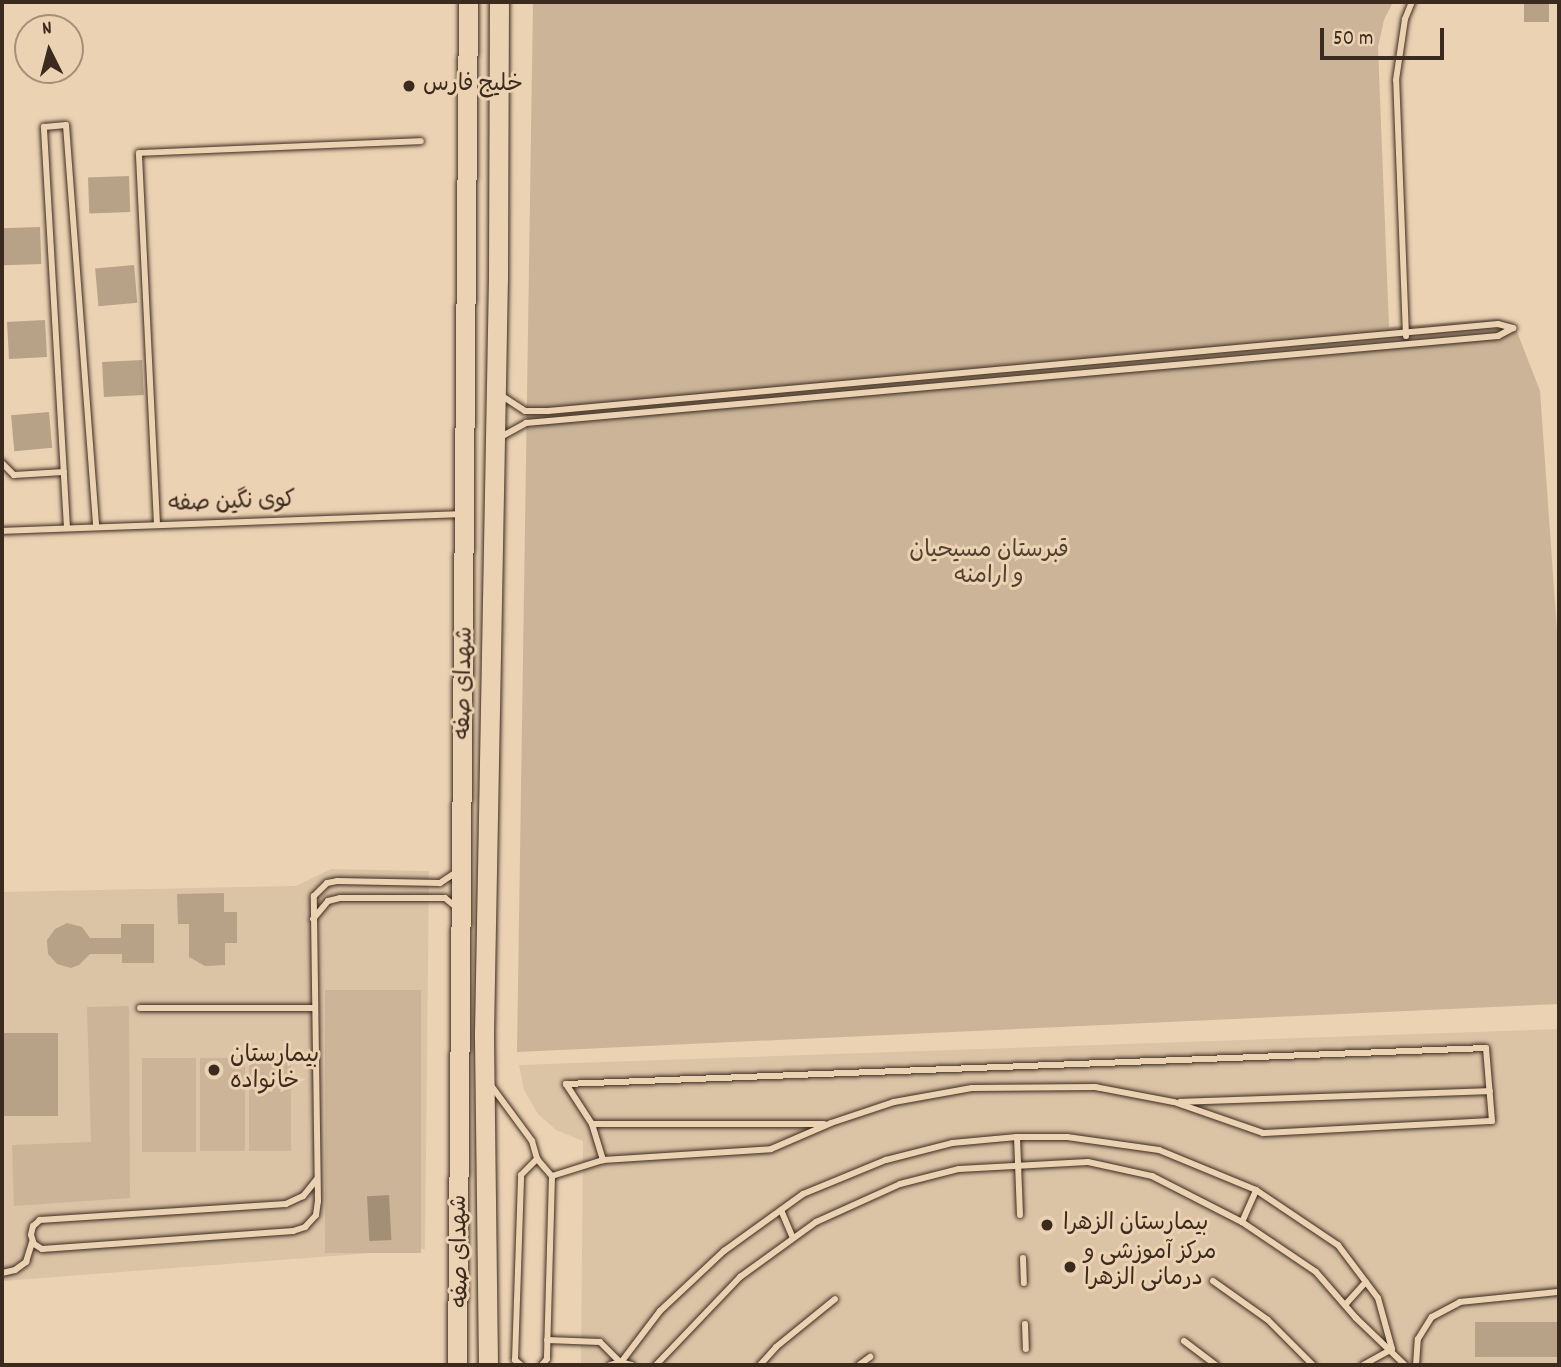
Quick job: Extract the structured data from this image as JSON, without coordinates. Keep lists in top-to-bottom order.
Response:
{
  "streets": {
    "main road": ["شهدای صفه"],
    "lane": ["کوی نگین صفه"]
  },
  "crossings": [
    ["کوی نگین صفه", "شهدای صفه"]
  ],
  "parks": ["قبرستان مسیحیان و ارامنه"],
  "places": [
    "خلیج فارس",
    "بیمارستان خانواده",
    "بیمارستان الزهرا",
    "مرکز آموزشی و درمانی الزهرا"
  ],
  "scale_bar": "50 m",
  "north": "top"
}
